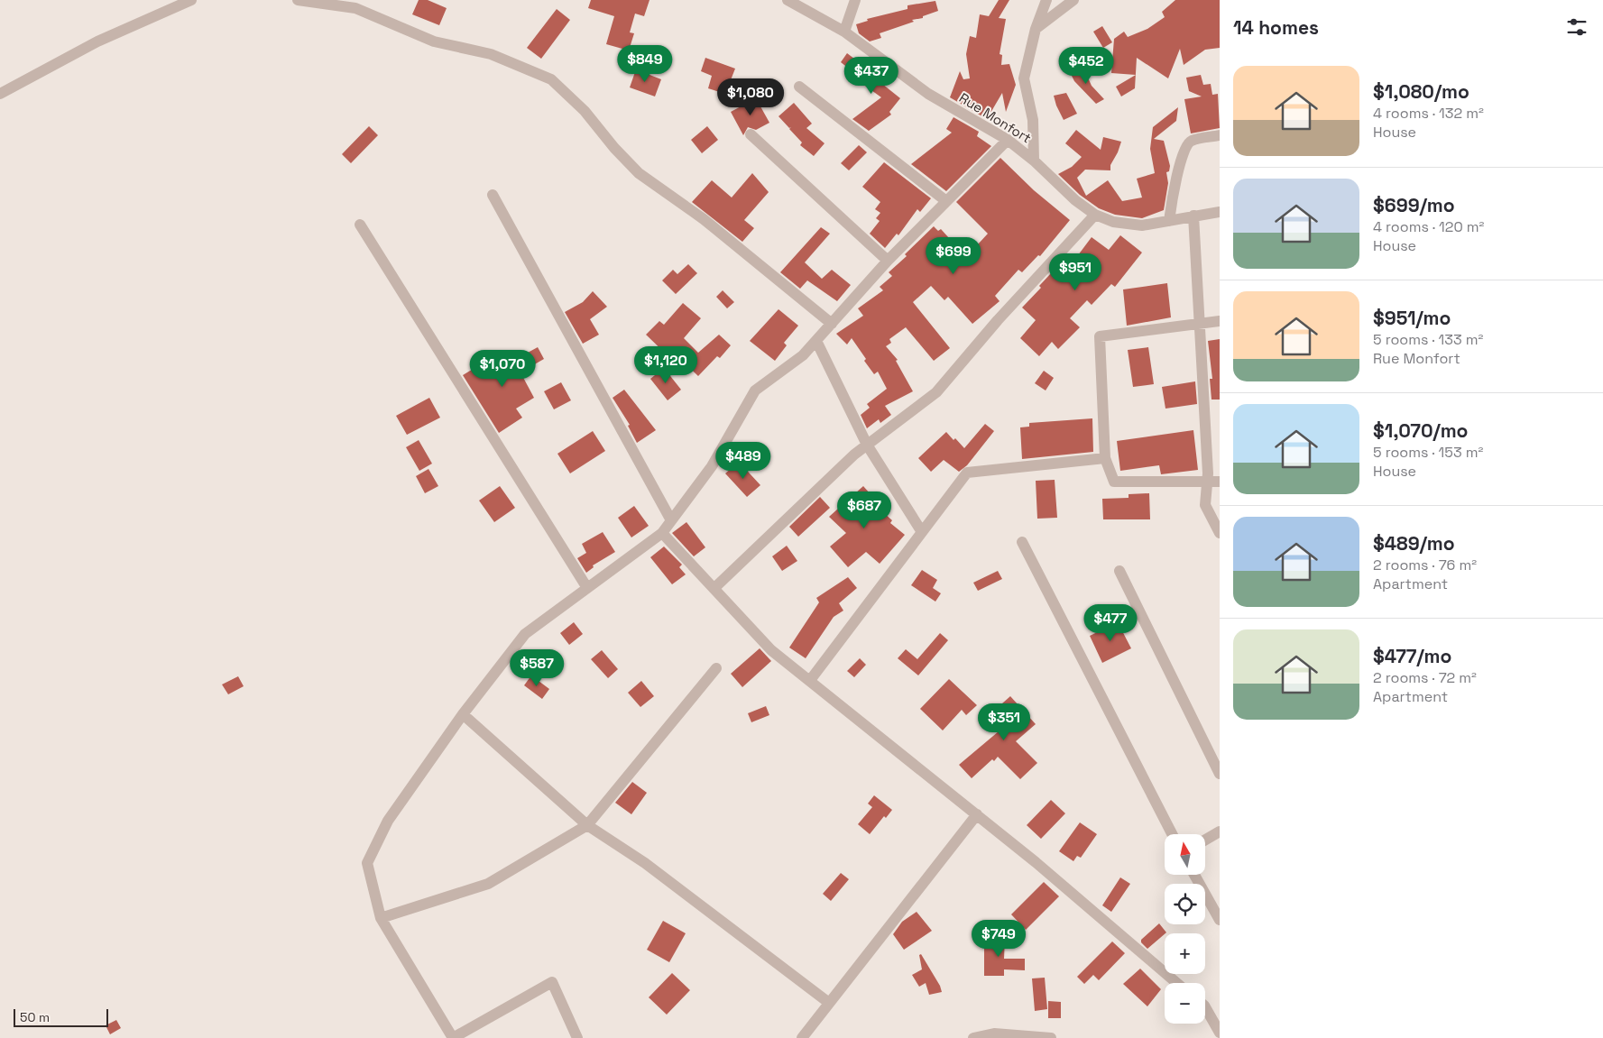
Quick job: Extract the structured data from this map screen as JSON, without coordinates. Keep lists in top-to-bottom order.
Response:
{
  "streets": {
    "street": ["Rue Monfort"]
  },
  "scale_bar": "50 m",
  "north": "top",
  "page": {
    "heading": "14 homes",
    "price": [
      "$849",
      "$452",
      "$437",
      "$1,080",
      "$699",
      "$951",
      "$1,120",
      "$1,070",
      "$489",
      "$687",
      "$477",
      "$587",
      "$351",
      "$749"
    ],
    "list": [
      {
        "name": "$1,080/mo",
        "note": "4 rooms · 132 m² · House"
      },
      {
        "name": "$699/mo",
        "note": "4 rooms · 120 m² · House"
      },
      {
        "name": "$951/mo",
        "note": "5 rooms · 133 m² · Rue Monfort"
      },
      {
        "name": "$1,070/mo",
        "note": "5 rooms · 153 m² · House"
      },
      {
        "name": "$489/mo",
        "note": "2 rooms · 76 m² · Apartment"
      },
      {
        "name": "$477/mo",
        "note": "2 rooms · 72 m² · Apartment"
      }
    ],
    "map_buttons": ["+", "−"],
    "scale": "50 m"
  }
}
